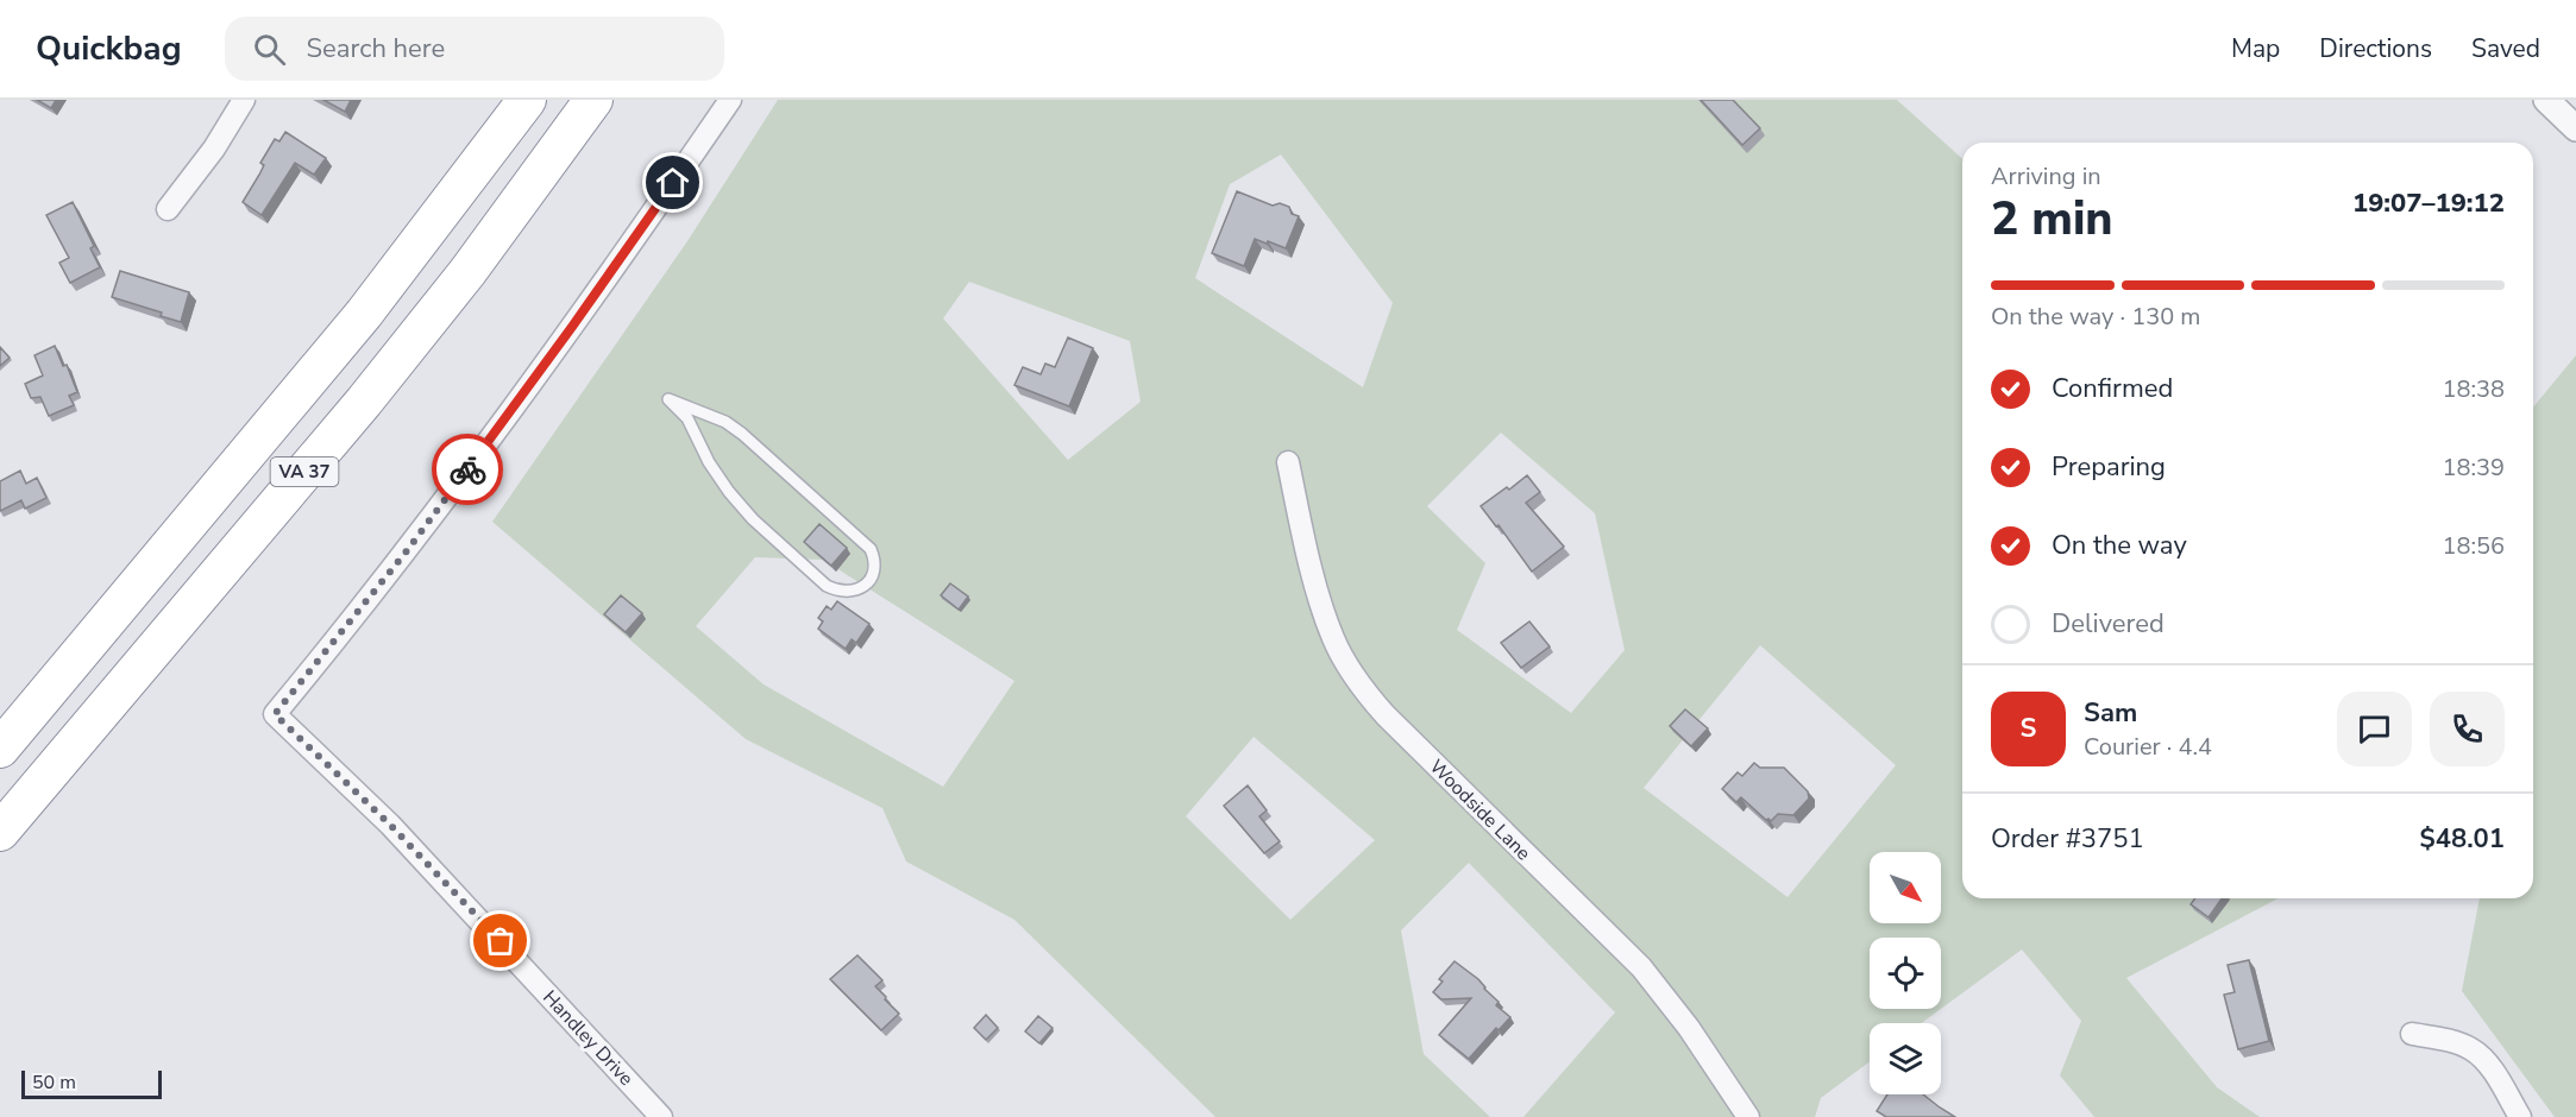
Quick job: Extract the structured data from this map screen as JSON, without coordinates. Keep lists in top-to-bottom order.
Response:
{
  "streets": {
    "highway": ["VA 37"],
    "street": ["Woodside Lane", "Handley Drive"]
  },
  "scale_bar": "50 m",
  "north": "bottom right",
  "page": {
    "header": "Quickbag",
    "search": "Search here",
    "nav": ["Map", "Directions", "Saved"],
    "heading": ["2 min", "Arriving in", "19:07–19:12"],
    "panel": [
      "Sam",
      "Courier · 4.4",
      "Order #3751",
      "$48.01"
    ],
    "bar": "On the way · 130 m",
    "list": [
      ["Confirmed", "18:38"],
      ["Preparing", "18:39"],
      ["On the way", "18:56"],
      "Delivered"
    ],
    "round": "S",
    "scale": "50 m"
  }
}
